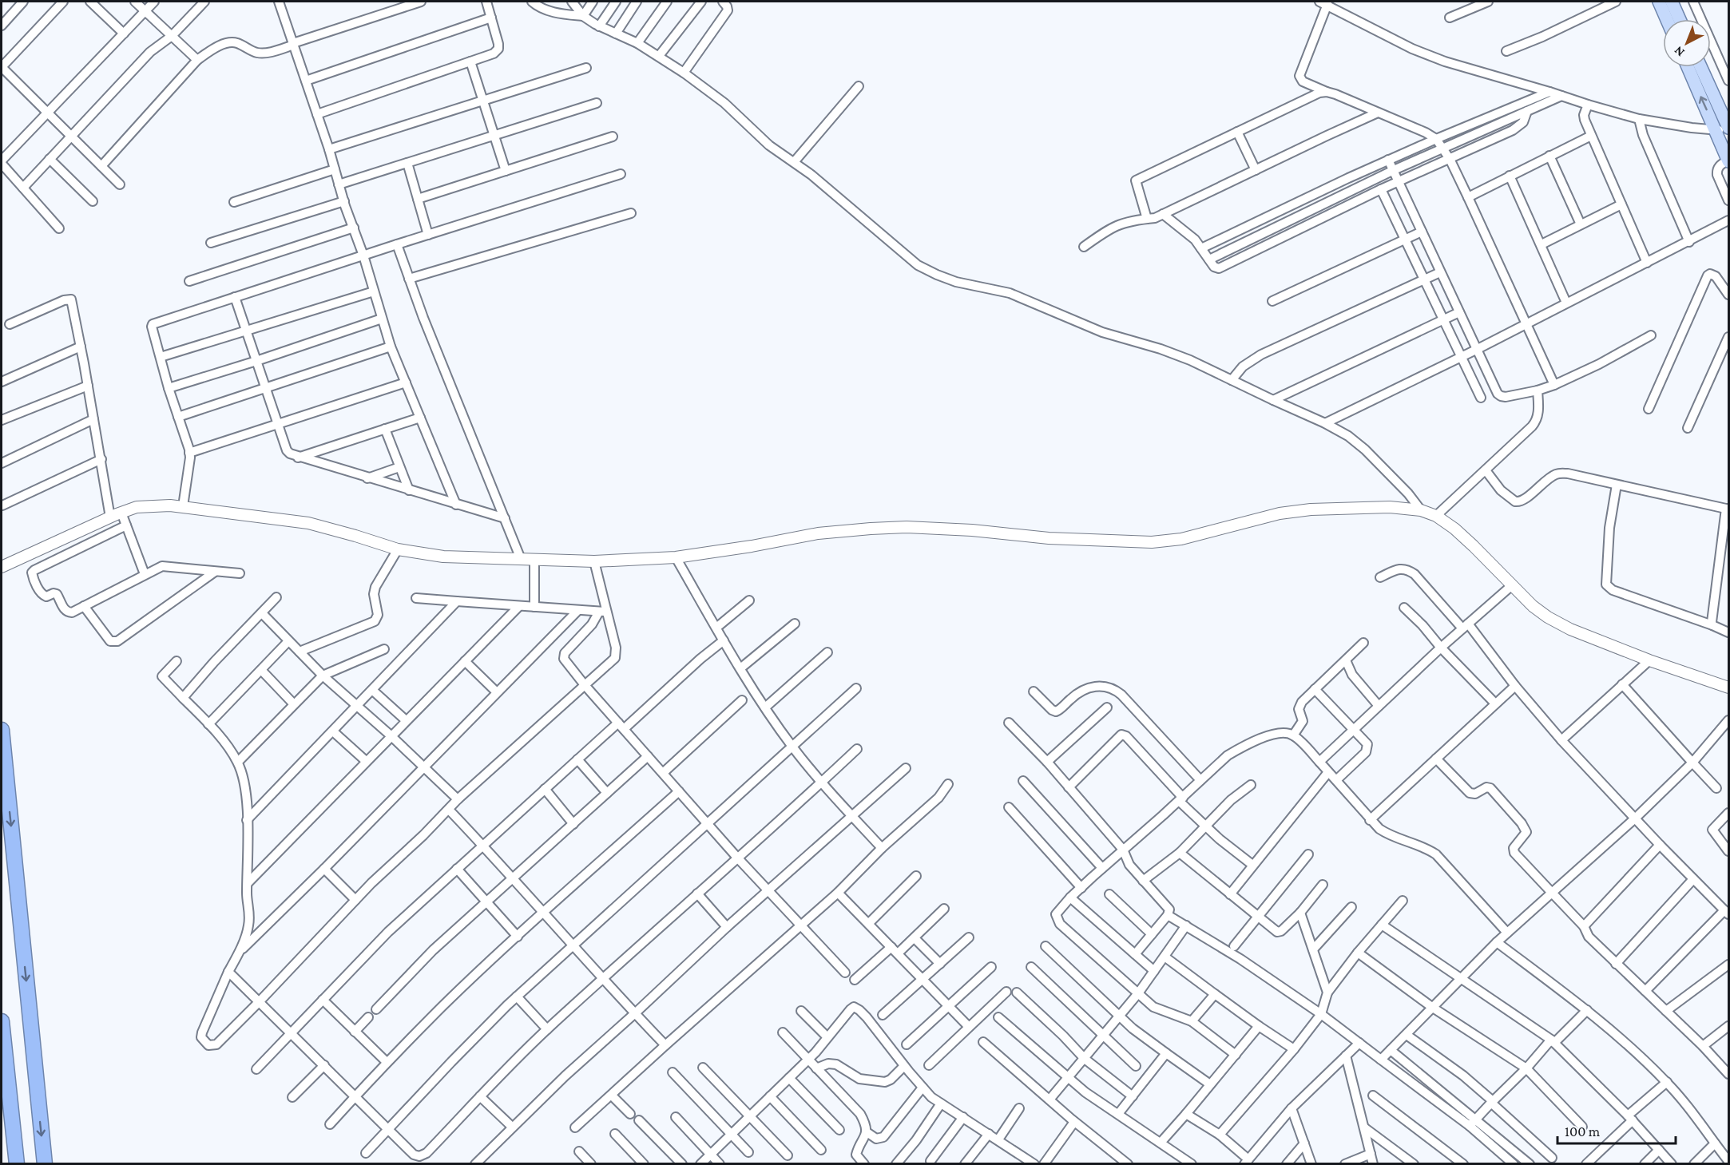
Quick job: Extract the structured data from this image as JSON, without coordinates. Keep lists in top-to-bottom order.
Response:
{
  "scale_bar": "100 m",
  "north": "bottom left"
}
